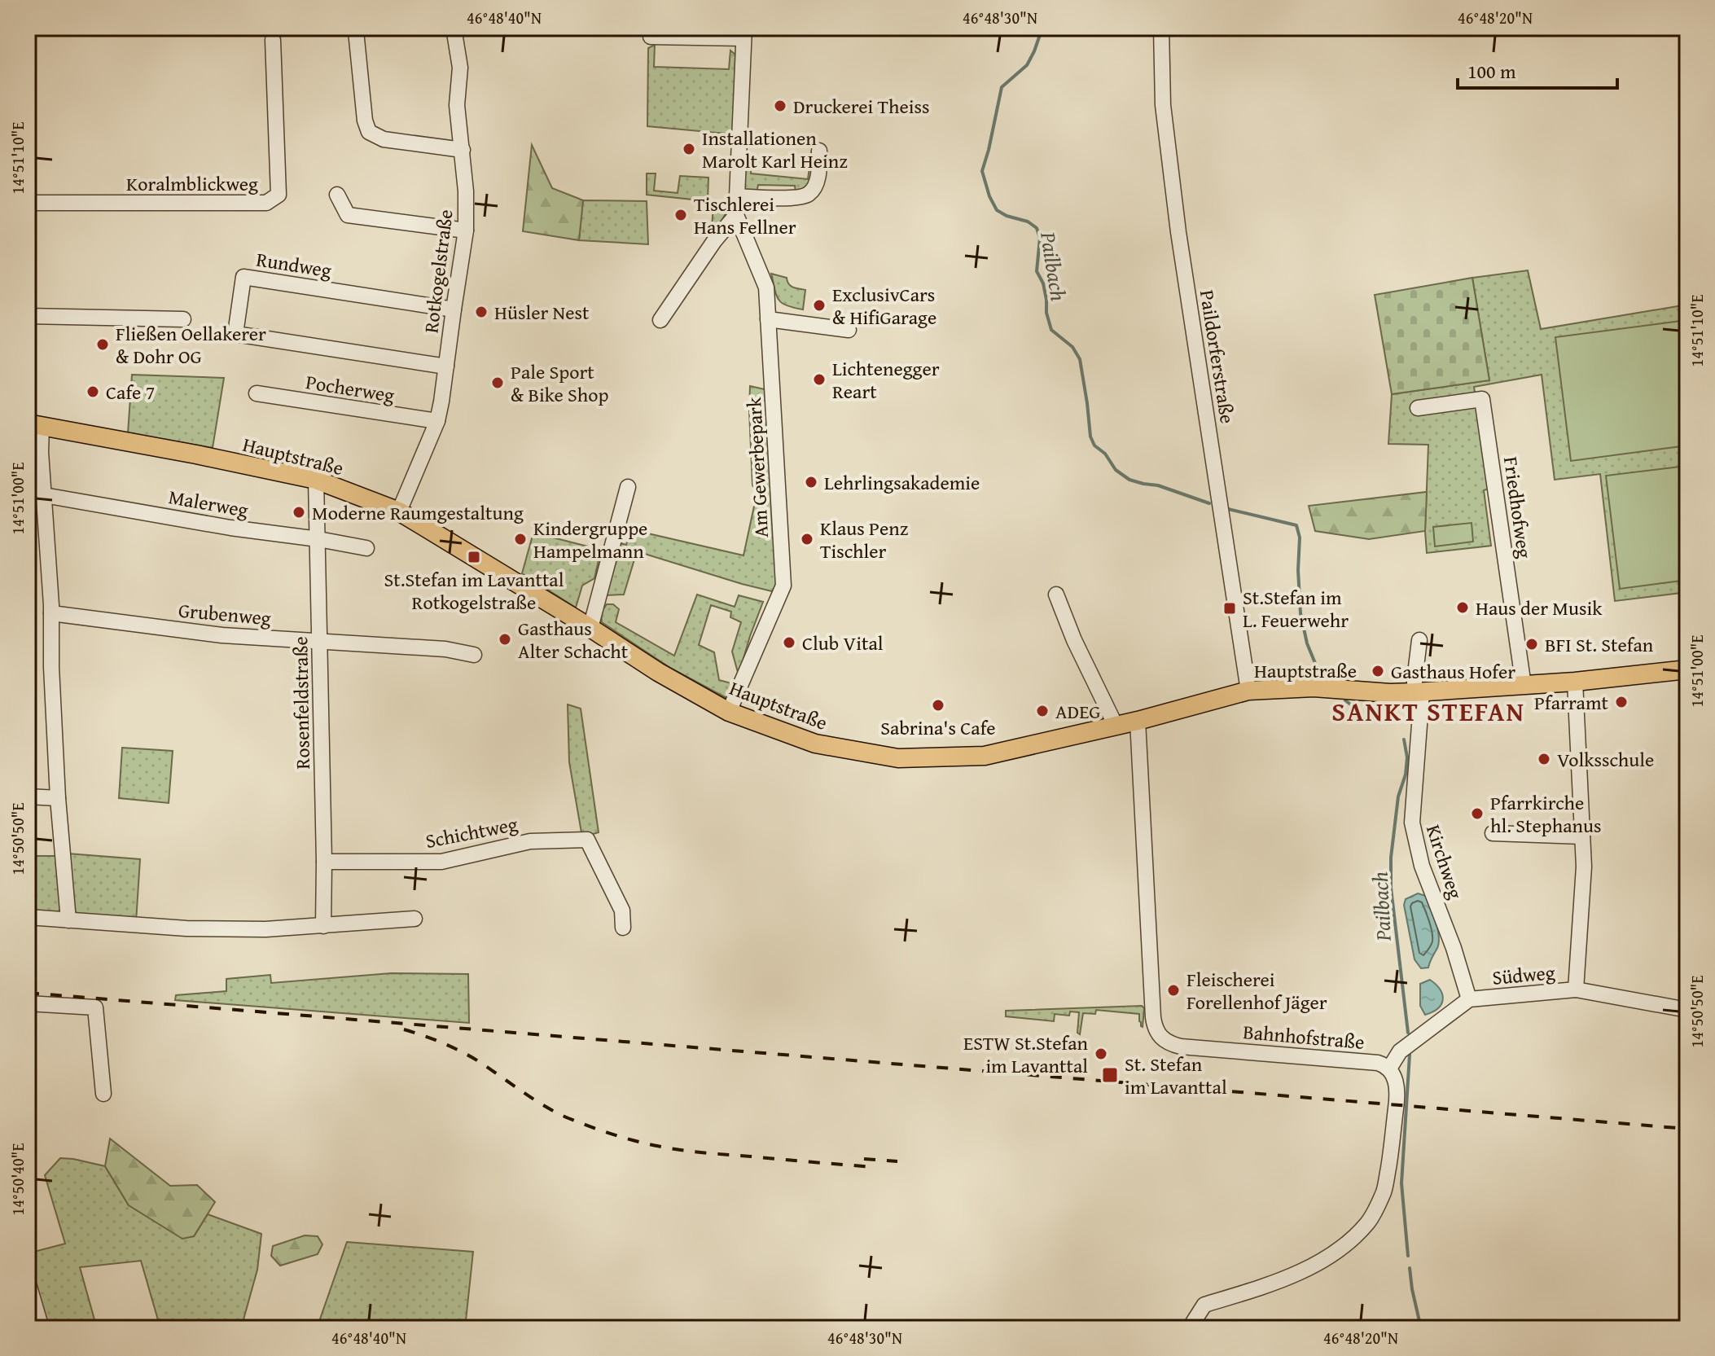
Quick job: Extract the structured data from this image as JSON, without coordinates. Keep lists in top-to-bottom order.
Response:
{
  "streets": {
    "main road": ["Hauptstraße"],
    "street": [
      "Koralmblickweg",
      "Rundweg",
      "Rotkogelstraße",
      "Paildorferstraße",
      "Pocherweg",
      "Am Gewerbepark",
      "Malerweg",
      "Friedhofweg",
      "Grubenweg",
      "Rosenfeldstraße",
      "Schichtweg",
      "Kirchweg",
      "Südweg",
      "Bahnhofstraße"
    ]
  },
  "crossings": [
    ["Rundweg", "Rotkogelstraße"],
    ["Rotkogelstraße", "Pocherweg"],
    ["Rotkogelstraße", "Hauptstraße"],
    ["Paildorferstraße", "Hauptstraße"],
    ["Hauptstraße", "Am Gewerbepark"],
    ["Hauptstraße", "Friedhofweg"],
    ["Hauptstraße", "Rosenfeldstraße"],
    ["Hauptstraße", "Kirchweg"],
    ["Hauptstraße", "Bahnhofstraße"],
    ["Malerweg", "Rosenfeldstraße"],
    ["Grubenweg", "Rosenfeldstraße"],
    ["Rosenfeldstraße", "Schichtweg"],
    ["Kirchweg", "Südweg"],
    ["Südweg", "Bahnhofstraße"]
  ],
  "districts": ["SANKT STEFAN"],
  "water": ["Pailbach"],
  "places": {
    "other": [
      "Druckerei Theiss",
      "Installationen Marolt Karl Heinz",
      "Tischlerei Hans Fellner",
      "ExclusivCars & HifiGarage",
      "Hüsler Nest",
      "Fließen Oellakerer & Dohr OG",
      "Lichtenegger Reart",
      "Pale Sport & Bike Shop",
      "Cafe 7",
      "Lehrlingsakademie",
      "Moderne Raumgestaltung",
      "Kindergruppe Hampelmann",
      "Klaus Penz Tischler",
      "Haus der Musik",
      "Gasthaus Alter Schacht",
      "Club Vital",
      "BFI St. Stefan",
      "Gasthaus Hofer",
      "Pfarramt",
      "Sabrina's Cafe",
      "ADEG",
      "Volksschule",
      "Pfarrkirche hl. Stephanus",
      "Fleischerei Forellenhof Jäger",
      "ESTW St.Stefan im Lavanttal"
    ],
    "transit": ["St.Stefan im Lavanttal Rotkogelstraße", "St.Stefan im L. Feuerwehr", "St. Stefan im Lavanttal"]
  },
  "scale_bar": "100 m",
  "coordinates": [
    "46°48'40\"N",
    "46°48'30\"N",
    "46°48'20\"N",
    "14°51'10\"E",
    "14°51'00\"E",
    "14°50'50\"E",
    "14°50'40\"E"
  ]
}
